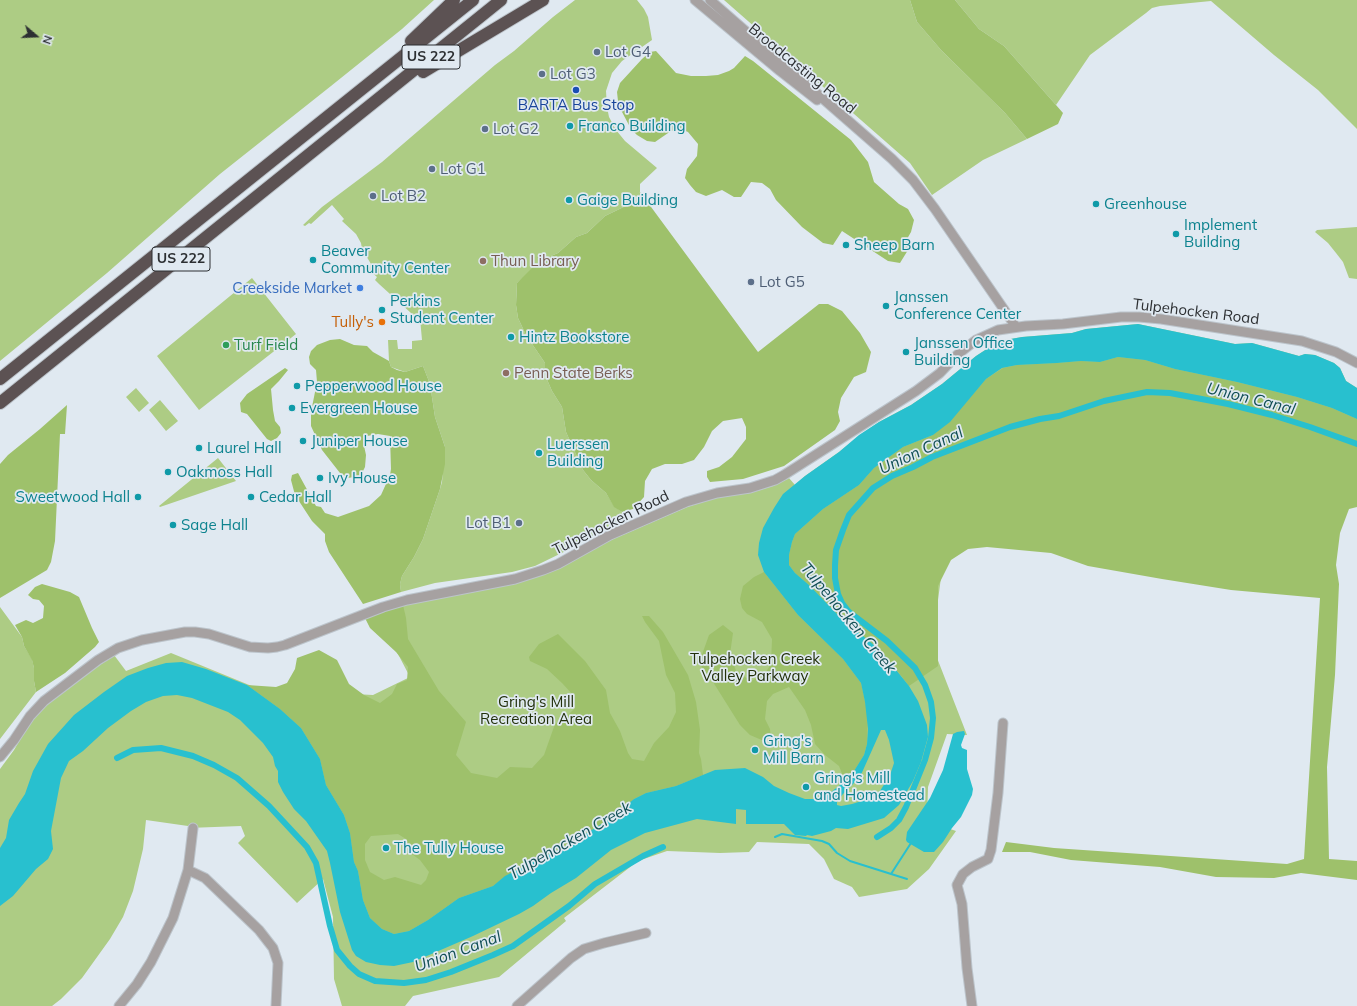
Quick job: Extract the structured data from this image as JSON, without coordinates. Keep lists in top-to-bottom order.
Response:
{
  "streets": {
    "highway": ["US 222"],
    "street": ["Broadcasting Road", "Tulpehocken Road"]
  },
  "crossings": [
    ["Broadcasting Road", "Tulpehocken Road"]
  ],
  "water": ["Union Canal", "Tulpehocken Creek"],
  "parks": ["Tulpehocken Creek Valley Parkway", "Gring's Mill Recreation Area"],
  "places": [
    "Lot G4",
    "Lot G3",
    "BARTA Bus Stop",
    "Franco Building",
    "Lot G2",
    "Lot G1",
    "Lot B2",
    "Gaige Building",
    "Greenhouse",
    "Implement Building",
    "Sheep Barn",
    "Beaver Community Center",
    "Thun Library",
    "Lot G5",
    "Creekside Market",
    "Janssen Conference Center",
    "Perkins Student Center",
    "Tully's",
    "Hintz Bookstore",
    "Turf Field",
    "Janssen Office Building",
    "Penn State Berks",
    "Pepperwood House",
    "Evergreen House",
    "Juniper House",
    "Laurel Hall",
    "Luerssen Building",
    "Oakmoss Hall",
    "Ivy House",
    "Sweetwood Hall",
    "Cedar Hall",
    "Lot B1",
    "Sage Hall",
    "Gring's Mill Barn",
    "Gring's Mill and Homestead",
    "The Tully House"
  ],
  "north": "right"
}
